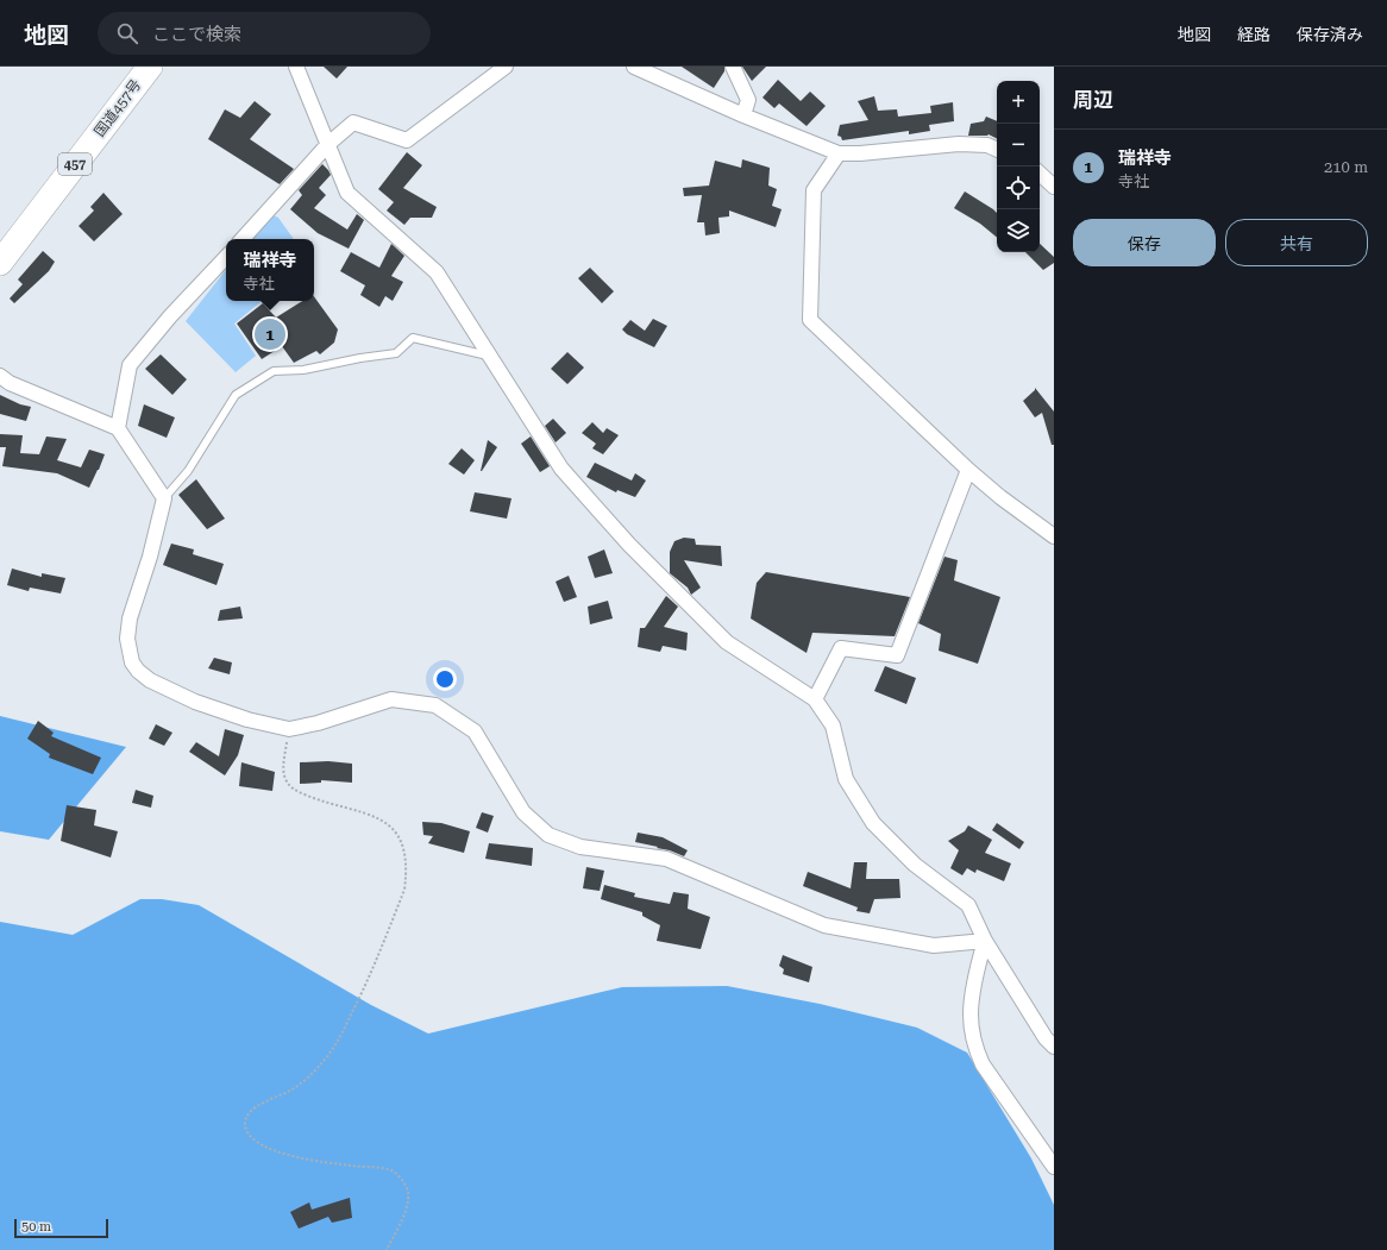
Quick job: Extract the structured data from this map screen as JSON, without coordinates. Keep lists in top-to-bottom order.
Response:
{
  "streets": {
    "highway": ["国道457号", "457"]
  },
  "scale_bar": "50 m",
  "page": {
    "header": "地図",
    "search": "ここで検索",
    "nav": ["地図", "経路", "保存済み"],
    "heading": "周辺",
    "map_buttons": ["+", "−"],
    "list": [
      {
        "mark": "1",
        "name": "瑞祥寺",
        "note": "寺社",
        "value": "210 m"
      }
    ],
    "buttons": ["保存", "共有"],
    "popup": ["瑞祥寺", "寺社"],
    "pins": "1",
    "scale": "50 m"
  }
}
